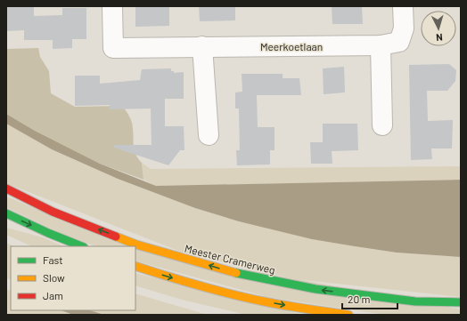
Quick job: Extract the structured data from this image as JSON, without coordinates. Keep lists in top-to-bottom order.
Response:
{
  "streets": {
    "main road": ["Meester Cramerweg"],
    "street": ["Meerkoetlaan"]
  },
  "legend": ["Fast", "Slow", "Jam"],
  "scale_bar": "20 m",
  "north": "bottom"
}
